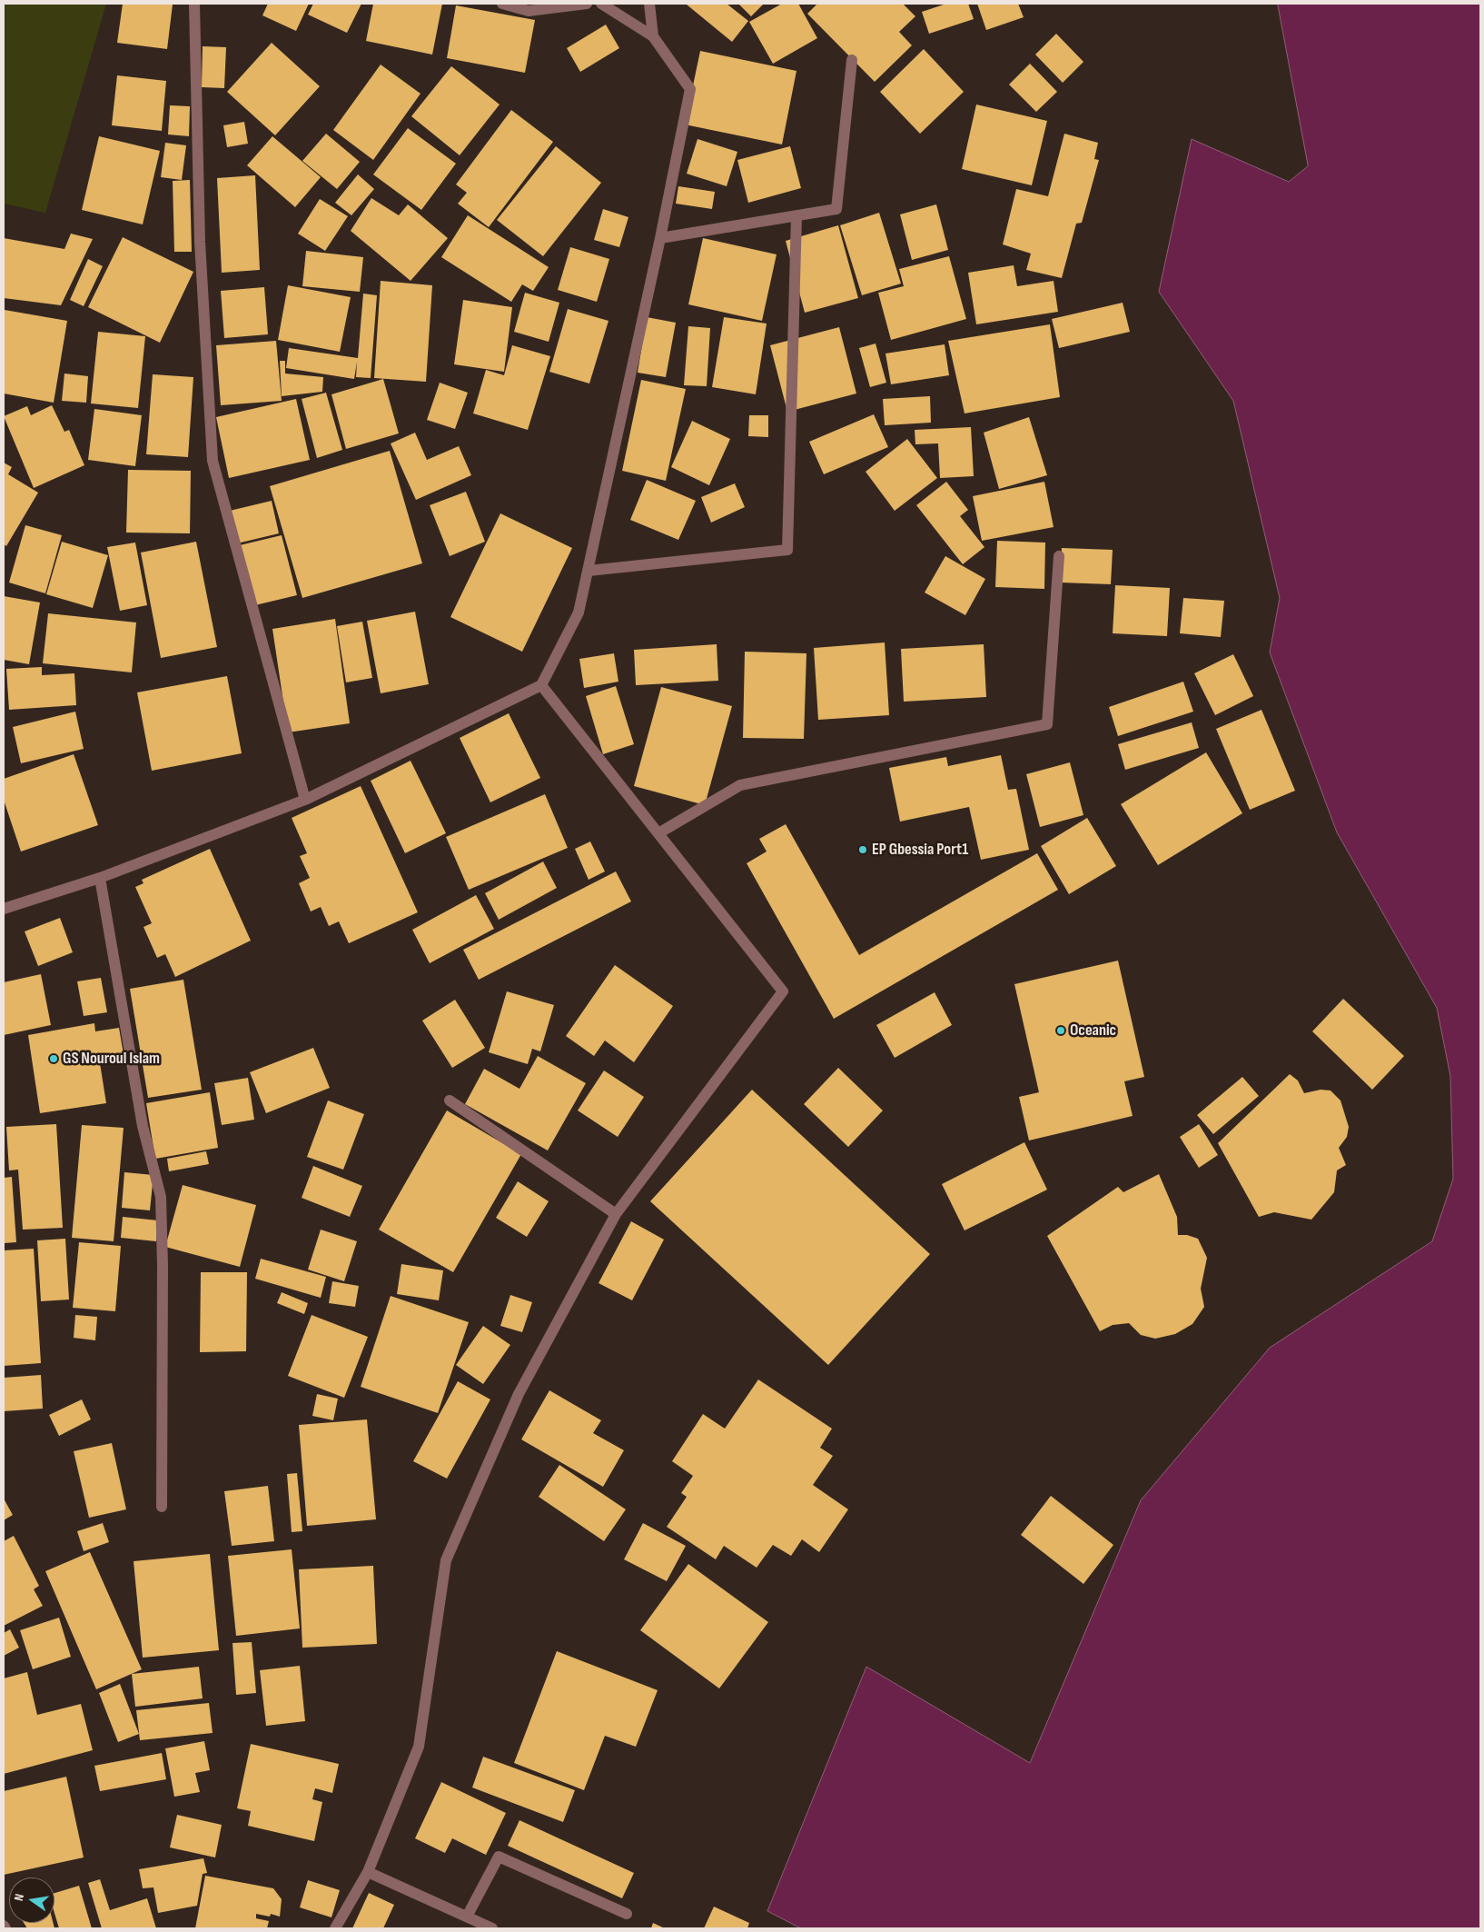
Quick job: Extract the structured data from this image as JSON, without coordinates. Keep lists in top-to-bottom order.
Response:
{
  "places": ["EP Gbessia Port1", "Oceanic", "GS Nouroul Islam"],
  "north": "left"
}
